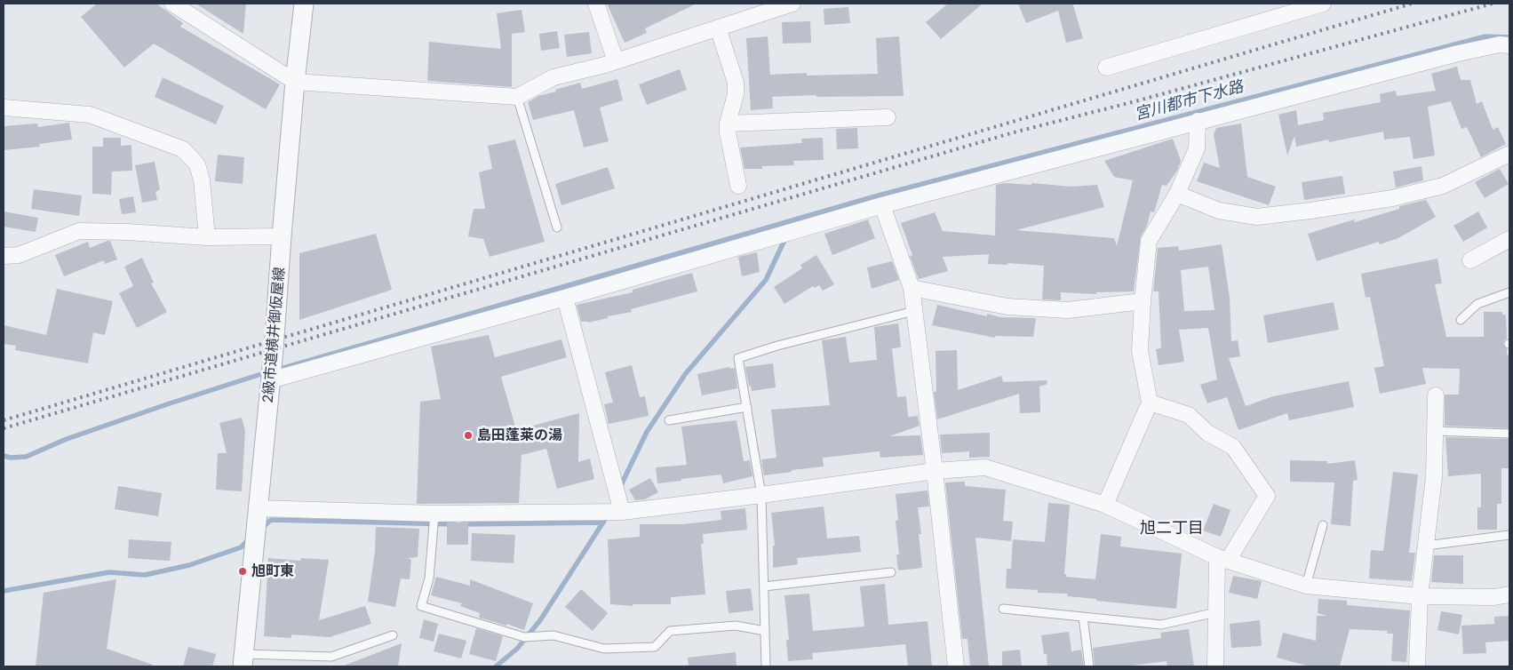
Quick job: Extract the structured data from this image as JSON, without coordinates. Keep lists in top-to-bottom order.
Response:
{
  "streets": {
    "street": ["2級市道横井御仮屋線"]
  },
  "districts": ["旭二丁目"],
  "water": ["宮川都市下水路"],
  "places": ["島田蓬莱の湯", "旭町東"]
}
